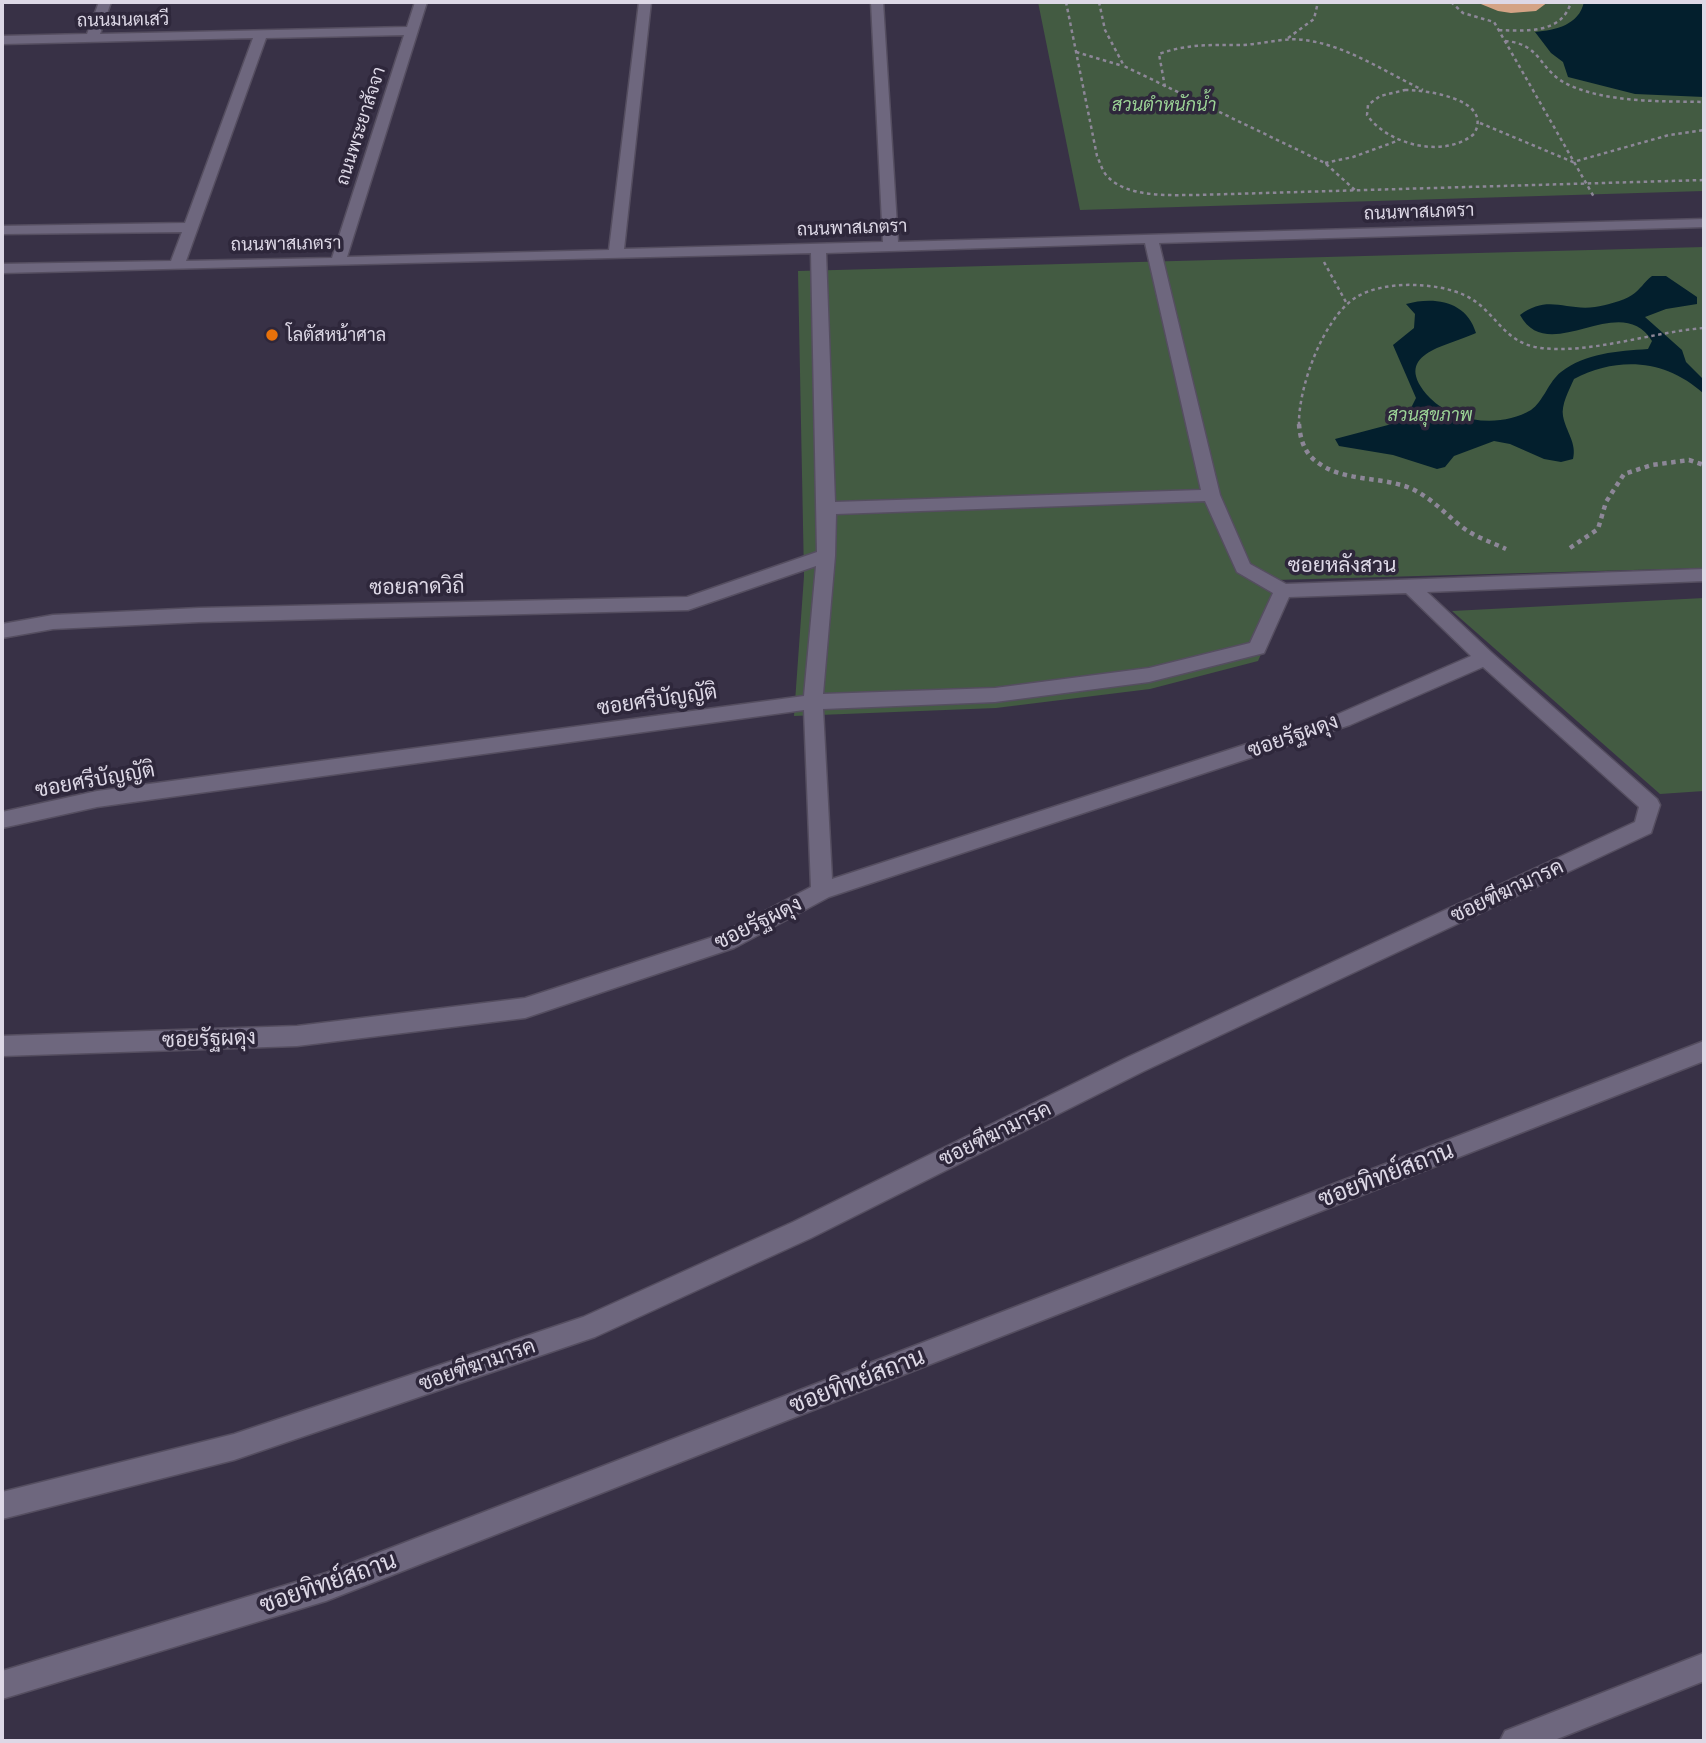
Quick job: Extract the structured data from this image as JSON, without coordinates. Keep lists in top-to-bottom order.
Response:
{
  "streets": {
    "street": [
      "ถนนมนตเสวี",
      "ถนนพระยาสัจจา",
      "ถนนพาสเภตรา",
      "ซอยหลังสวน",
      "ซอยลาดวิถี",
      "ซอยศรีบัญญัติ",
      "ซอยรัฐผดุง",
      "ซอยฑีฆามารค",
      "ซอยทิทย์สถาน"
    ]
  },
  "crossings": [
    ["ถนนมนตเสวี", "ถนนพระยาสัจจา"],
    ["ถนนพระยาสัจจา", "ถนนพาสเภตรา"],
    ["ถนนพาสเภตรา", "ซอยหลังสวน"],
    ["ซอยหลังสวน", "ซอยศรีบัญญัติ"],
    ["ซอยหลังสวน", "ซอยฑีฆามารค"],
    ["ซอยรัฐผดุง", "ซอยฑีฆามารค"]
  ],
  "parks": ["สวนตำหนักน้ำ", "สวนสุขภาพ"],
  "places": ["โลตัสหน้าศาล"]
}
